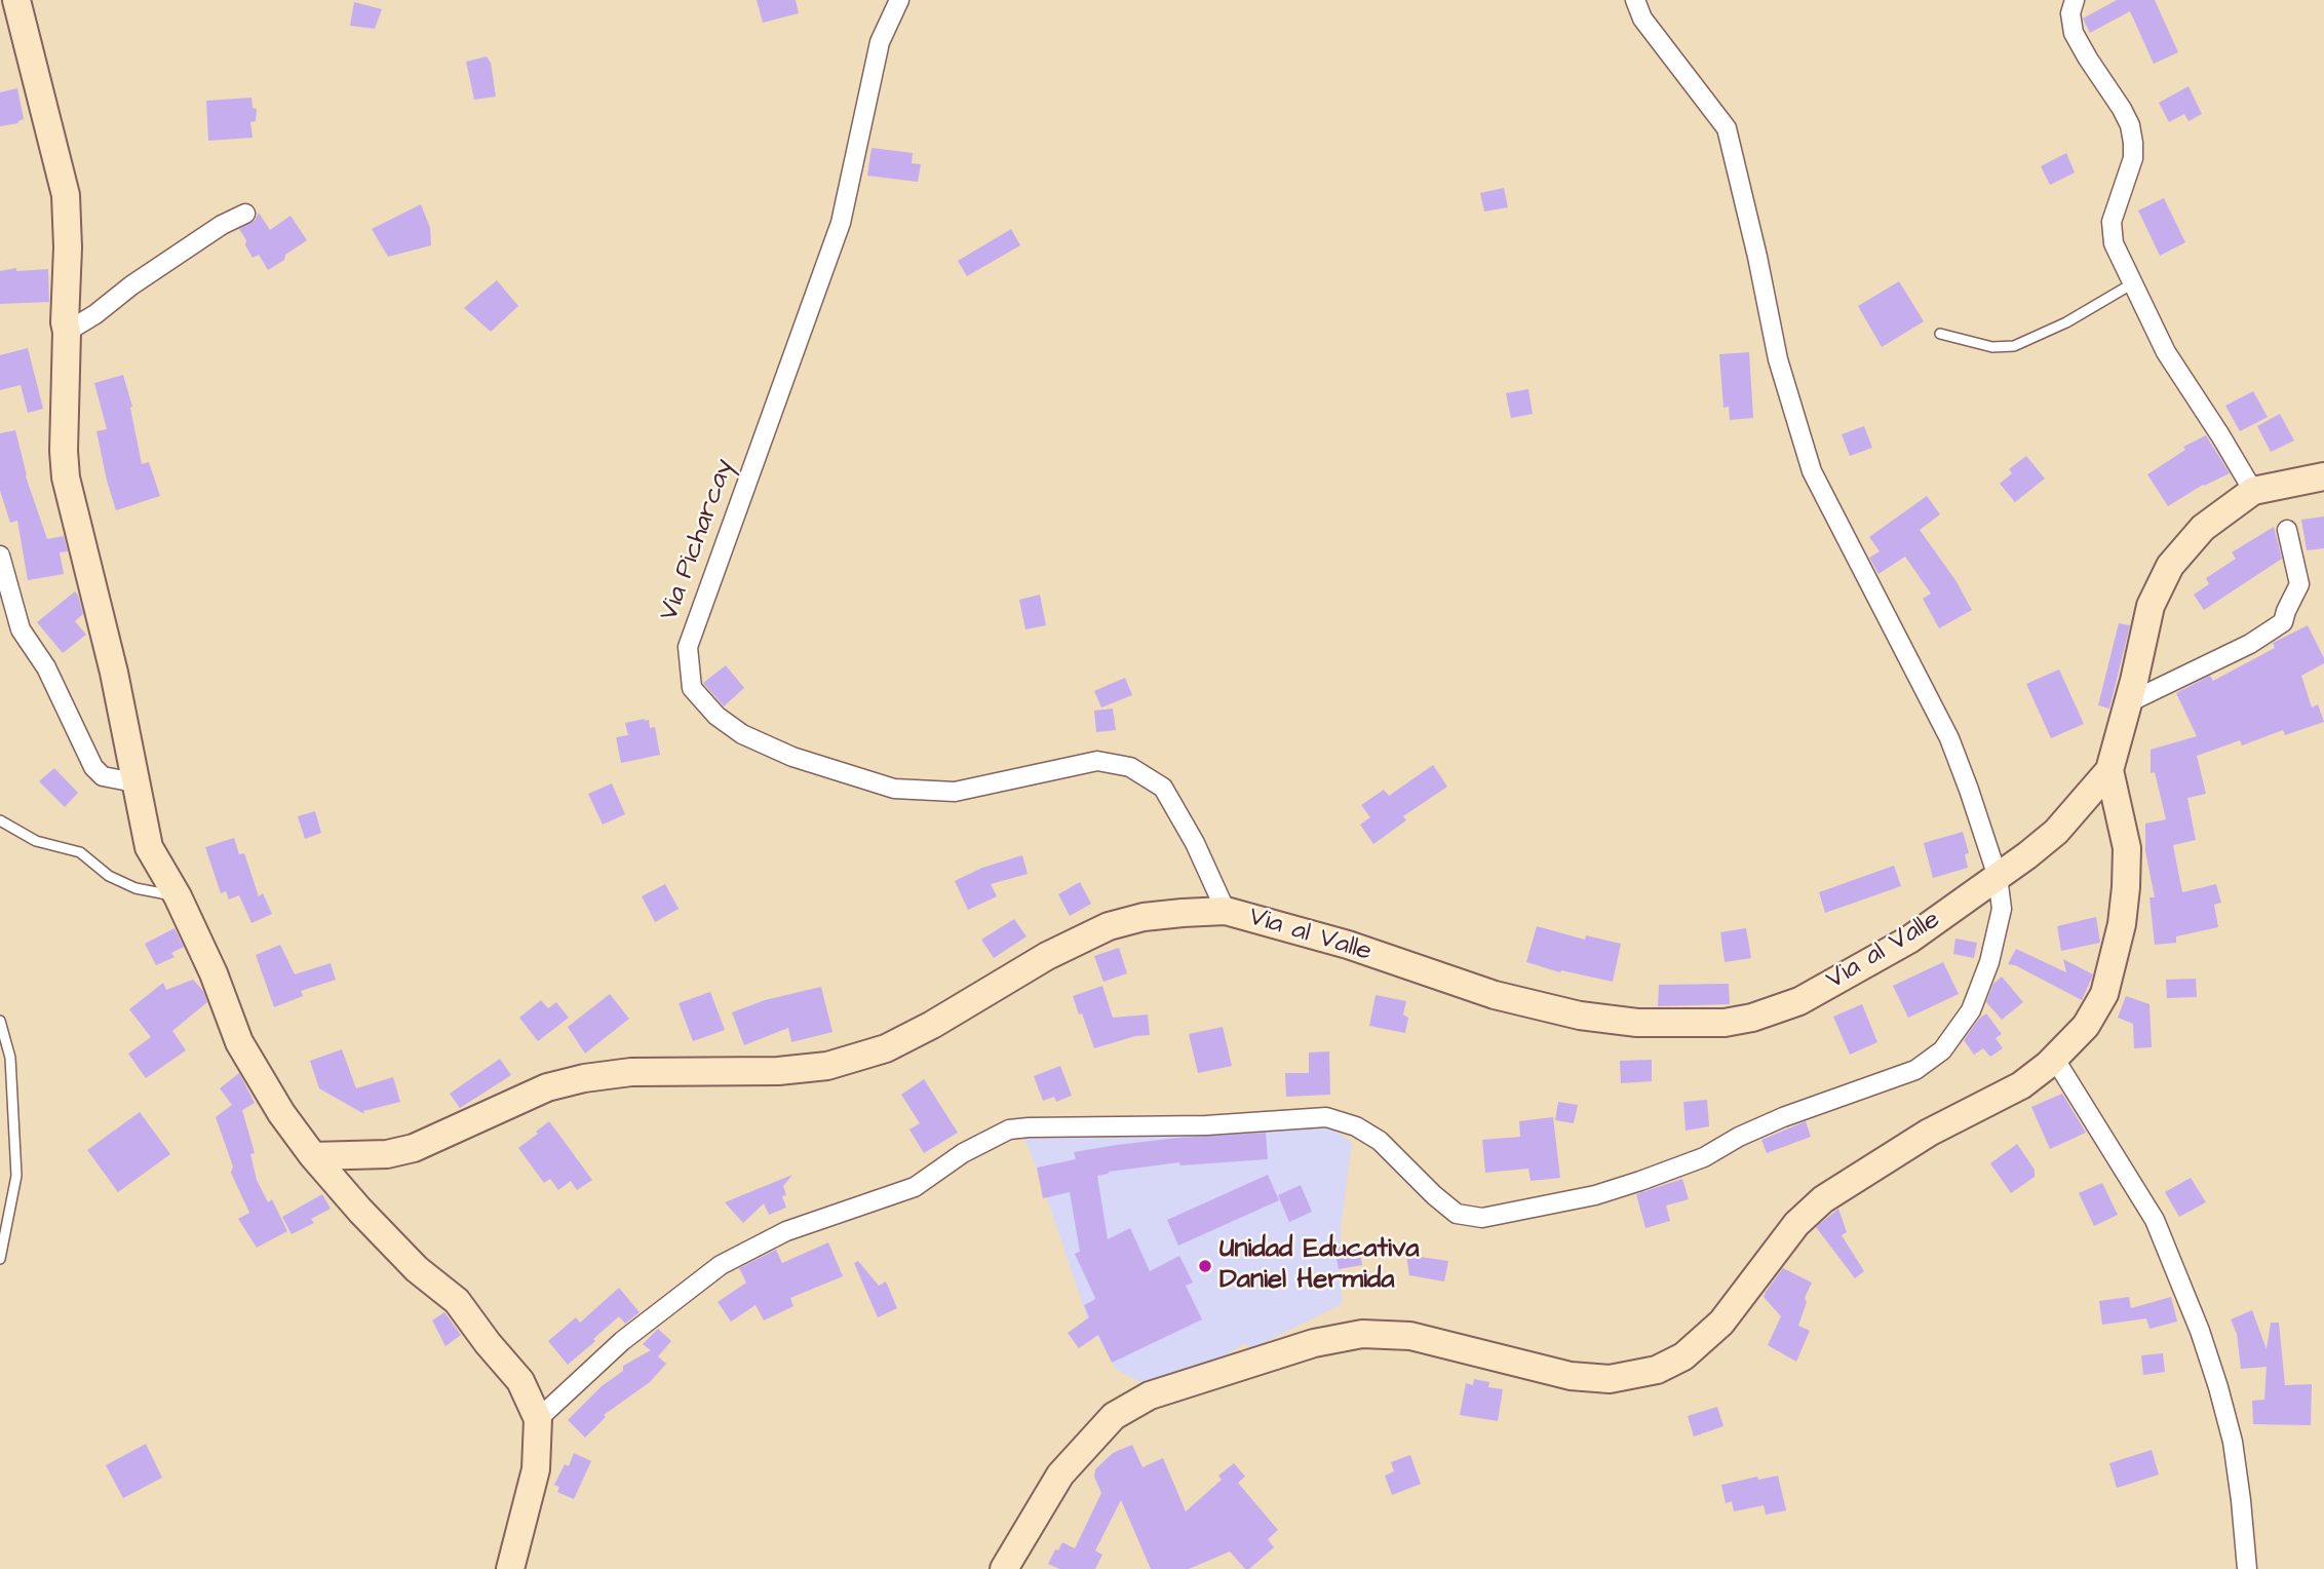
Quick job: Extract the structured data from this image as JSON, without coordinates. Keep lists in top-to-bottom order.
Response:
{
  "streets": {
    "main road": ["Via al Valle"],
    "street": ["Via Picharcay"]
  },
  "crossings": [
    ["Via Picharcay", "Via al Valle"]
  ],
  "places": ["Unidad Educativa Daniel Hermida"]
}
